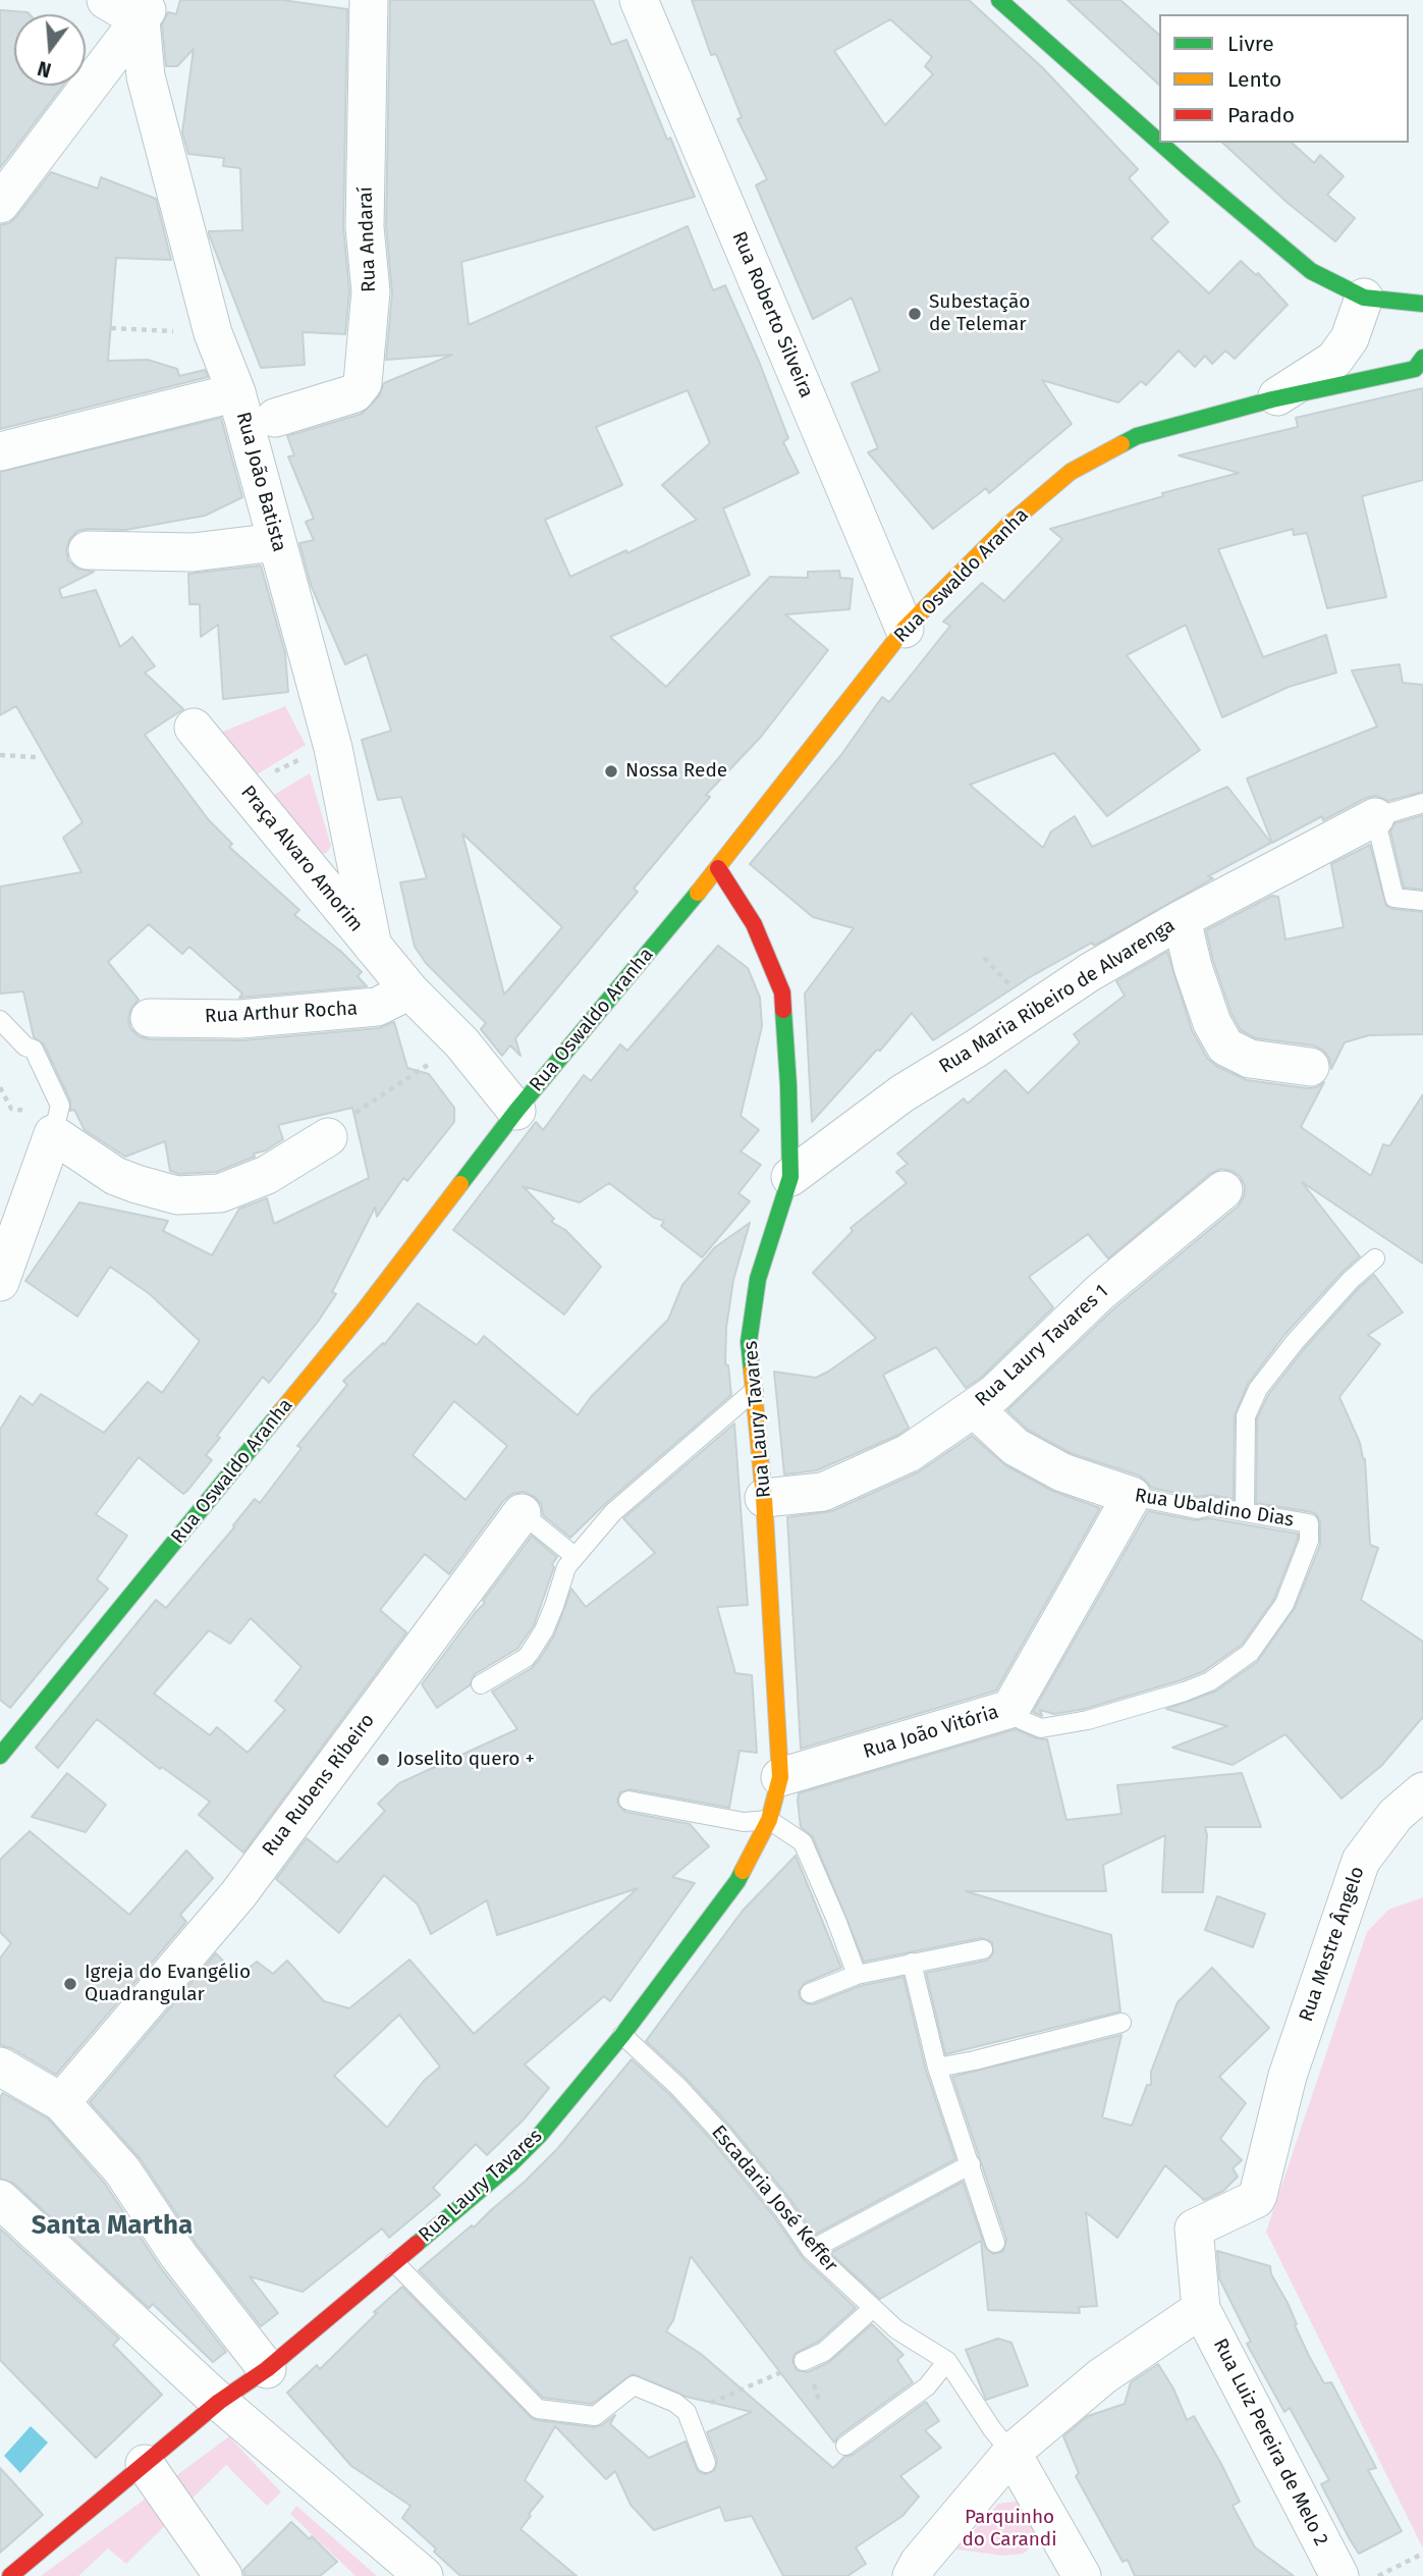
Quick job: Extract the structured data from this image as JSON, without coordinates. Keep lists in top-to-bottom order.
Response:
{
  "streets": {
    "street": [
      "Rua Andaraí",
      "Rua Roberto Silveira",
      "Rua João Batista",
      "Rua Oswaldo Aranha",
      "Praça Alvaro Amorim",
      "Rua Maria Ribeiro de Alvarenga",
      "Rua Arthur Rocha",
      "Rua Laury Tavares 1",
      "Rua Laury Tavares",
      "Rua Ubaldino Dias",
      "Rua João Vitória",
      "Rua Rubens Ribeiro",
      "Rua Mestre Ângelo",
      "Rua Luiz Pereira de Melo 2"
    ],
    "lane": ["Escadaria José Keffer"]
  },
  "crossings": [
    ["Rua Roberto Silveira", "Rua Oswaldo Aranha"],
    ["Rua João Batista", "Praça Alvaro Amorim"],
    ["Rua Oswaldo Aranha", "Praça Alvaro Amorim"],
    ["Rua Oswaldo Aranha", "Rua Laury Tavares"],
    ["Praça Alvaro Amorim", "Rua Arthur Rocha"],
    ["Rua Maria Ribeiro de Alvarenga", "Rua Laury Tavares"],
    ["Rua Laury Tavares 1", "Rua Laury Tavares"],
    ["Rua Laury Tavares 1", "Rua Ubaldino Dias"],
    ["Rua Laury Tavares", "Rua João Vitória"],
    ["Rua Laury Tavares", "Escadaria José Keffer"],
    ["Rua Ubaldino Dias", "Rua João Vitória"],
    ["Rua Mestre Ângelo", "Rua Luiz Pereira de Melo 2"]
  ],
  "districts": ["Santa Martha"],
  "parks": ["Parquinho do Carandi"],
  "places": [
    "Subestação de Telemar",
    "Nossa Rede",
    "Joselito quero +",
    "Igreja do Evangélio Quadrangular"
  ],
  "legend": ["Livre", "Lento", "Parado"],
  "north": "bottom"
}
